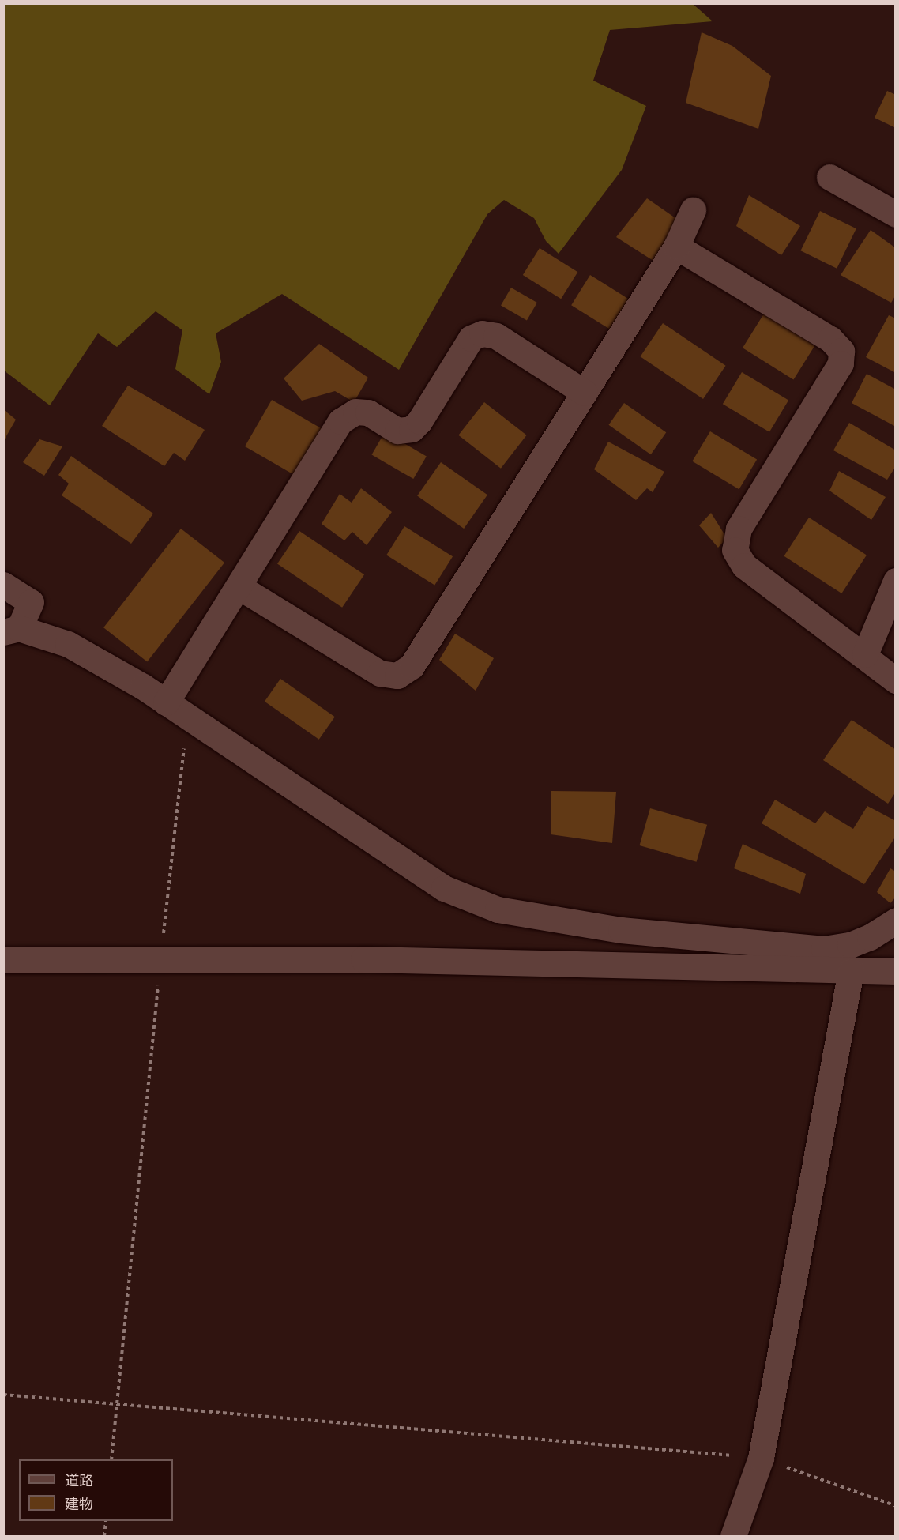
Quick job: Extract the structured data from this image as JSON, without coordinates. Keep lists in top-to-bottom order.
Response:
{
  "legend": ["道路", "建物"]
}
